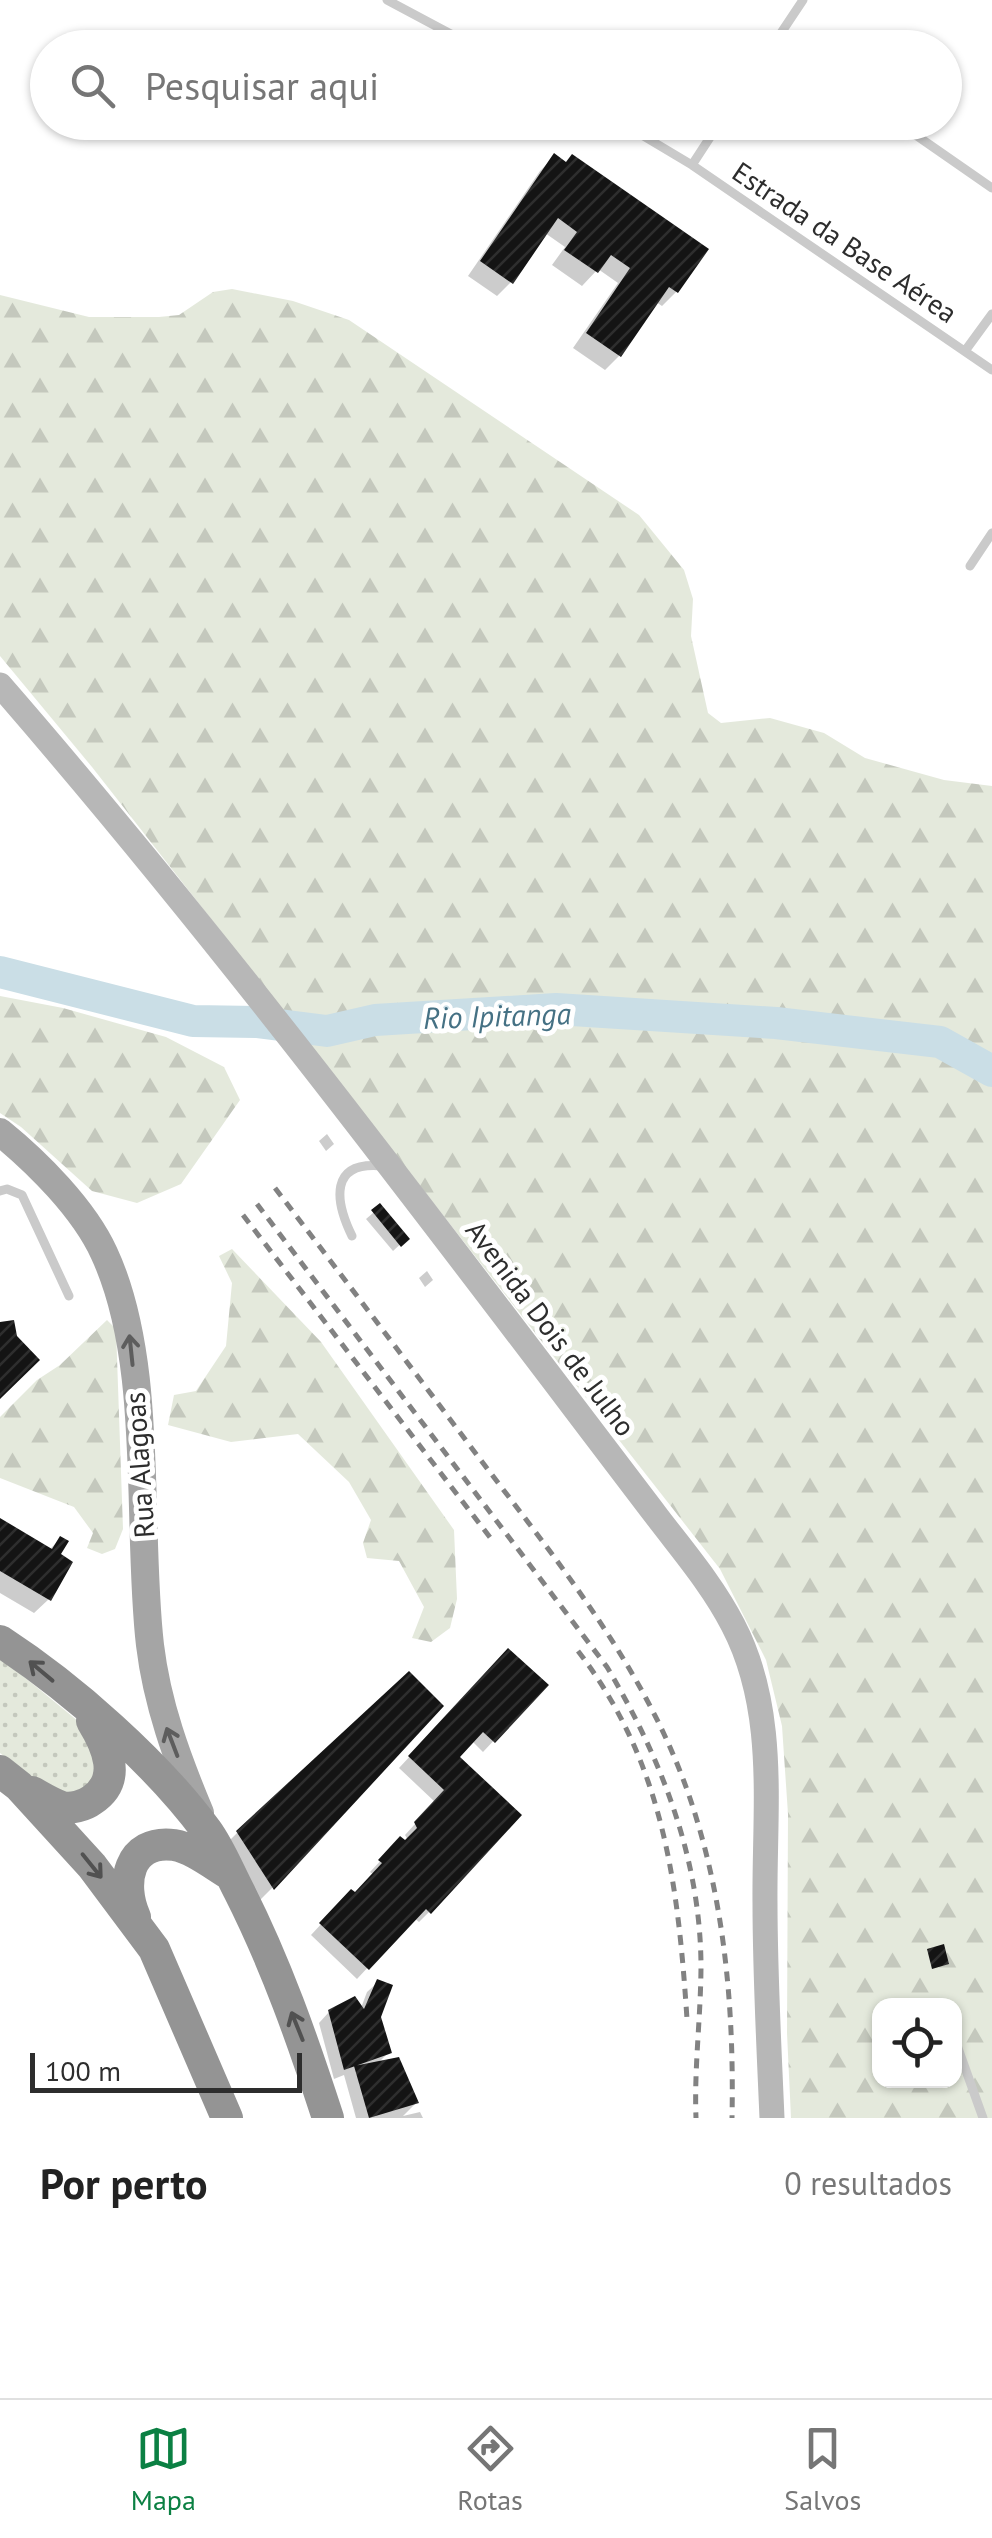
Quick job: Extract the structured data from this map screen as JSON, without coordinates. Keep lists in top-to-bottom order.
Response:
{
  "streets": {
    "main road": ["Rua Alagoas"],
    "street": ["Avenida Dois de Julho"],
    "lane": ["Estrada da Base Aérea"]
  },
  "one_way": ["Rua Alagoas"],
  "water": ["Rio Ipitanga"],
  "scale_bar": "100 m",
  "page": {
    "search": "Pesquisar aqui",
    "scale": "100 m",
    "heading": ["Por perto", "0 resultados"],
    "nav": ["Mapa", "Rotas", "Salvos"]
  }
}
